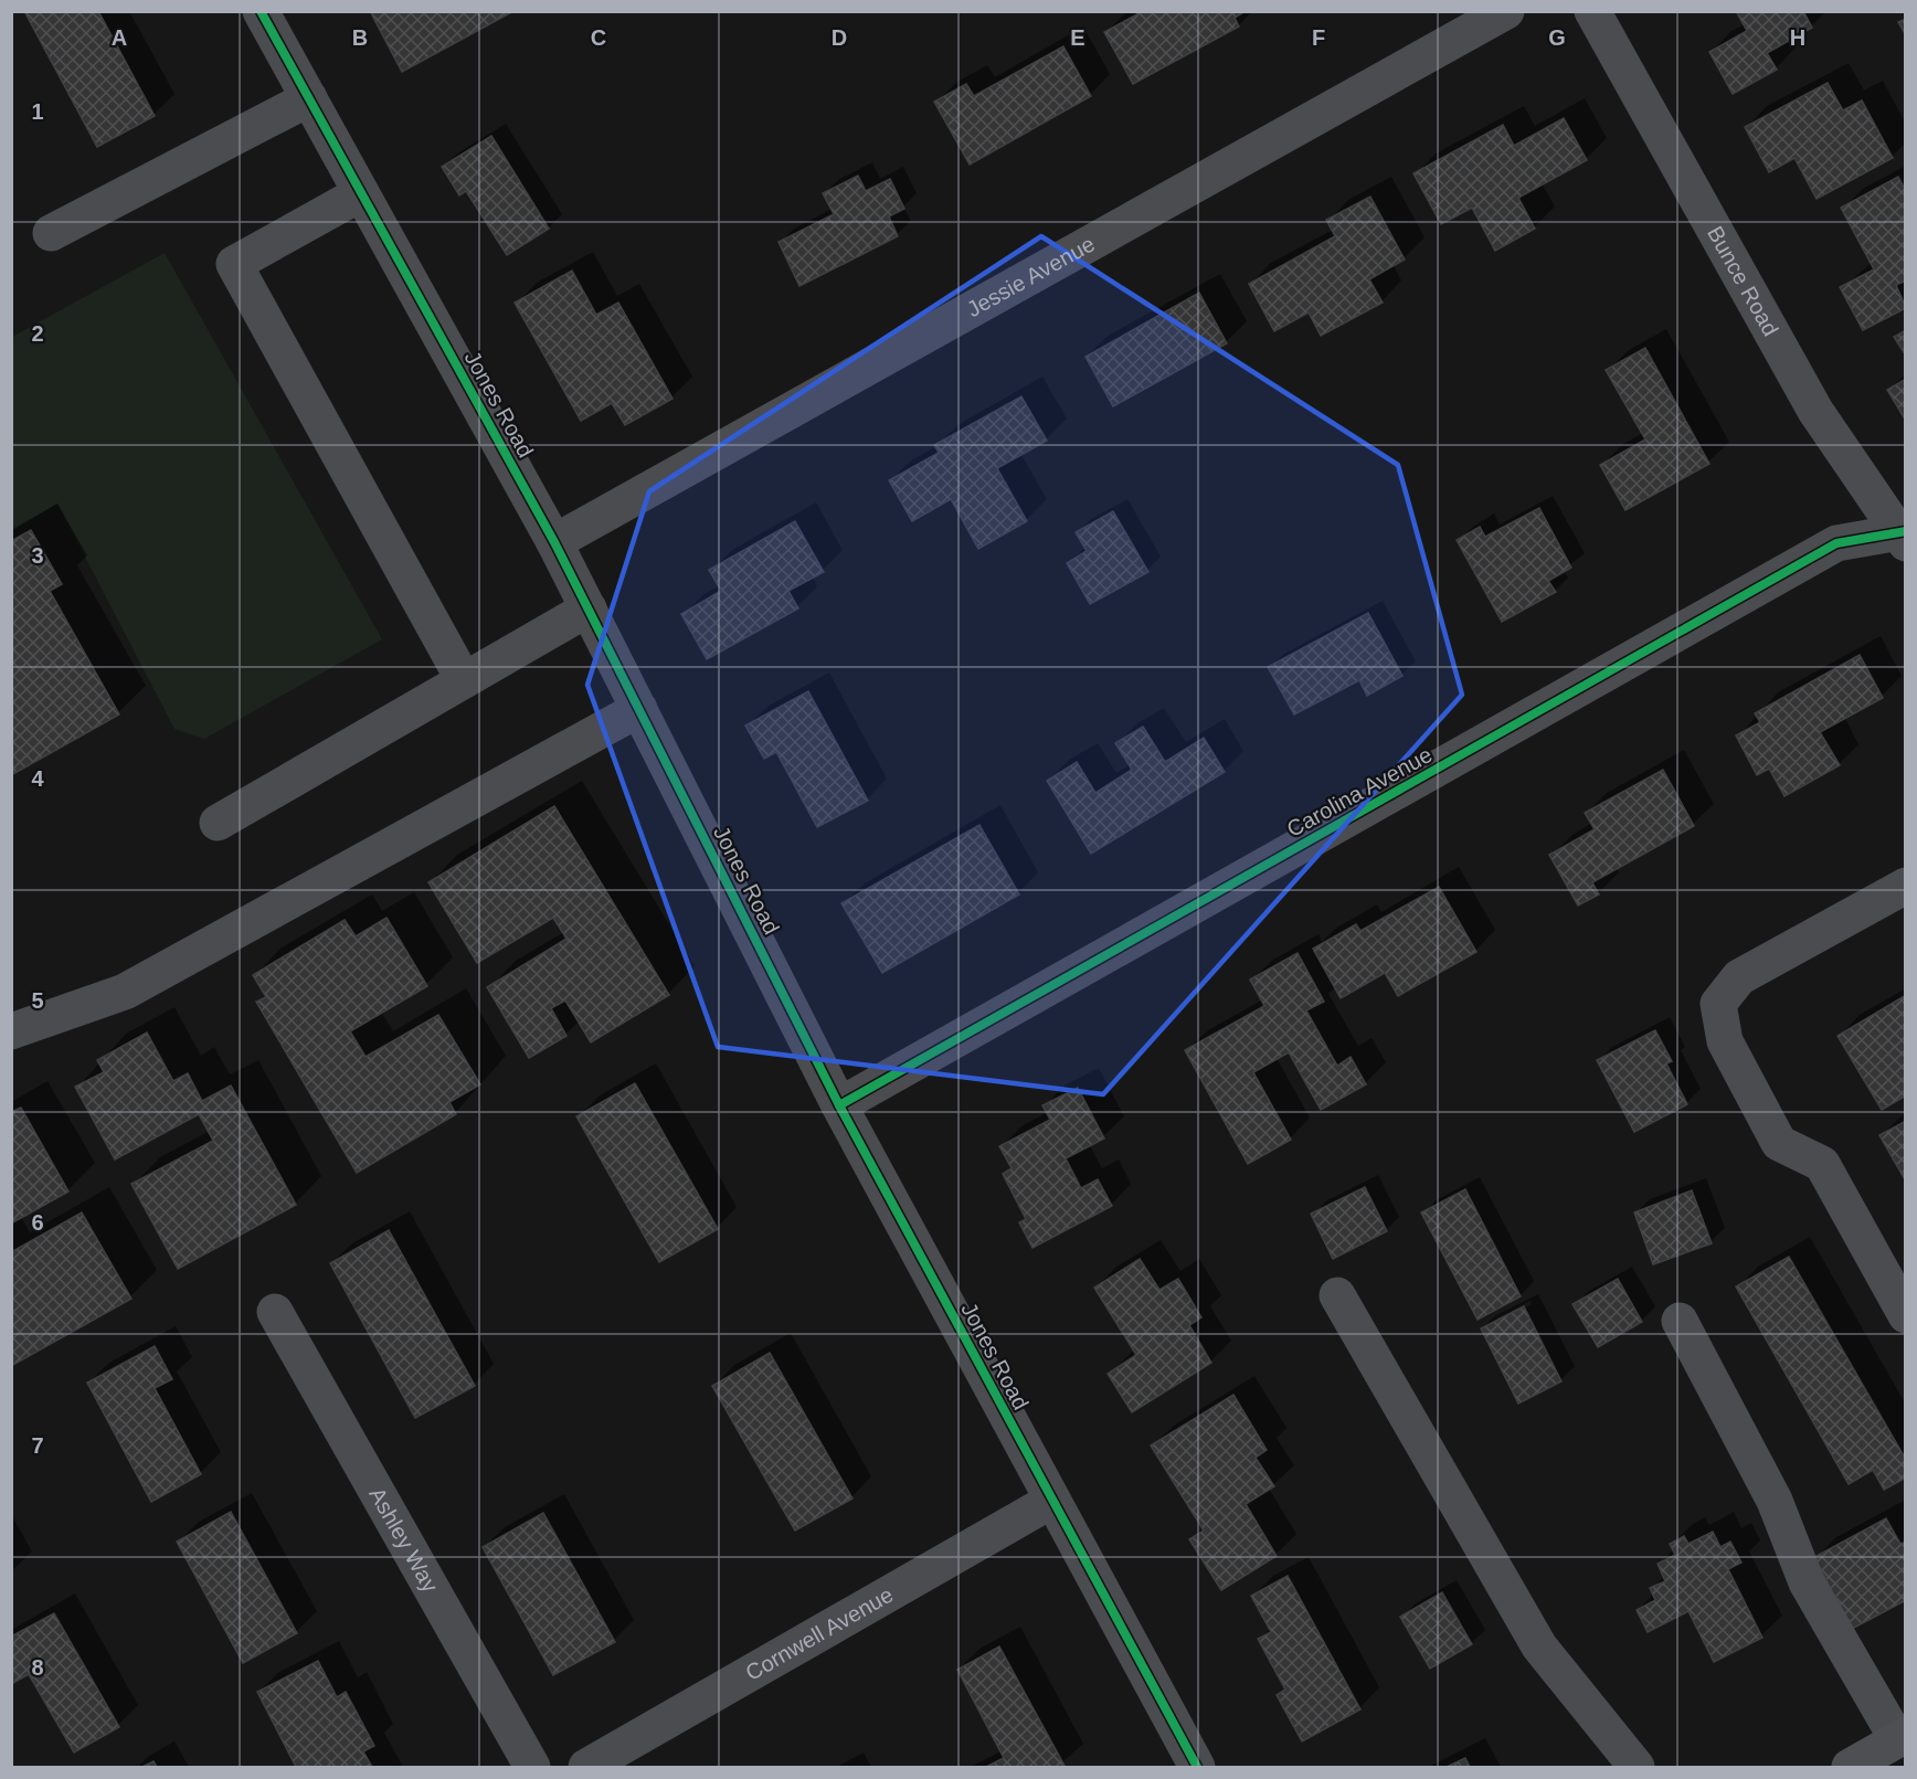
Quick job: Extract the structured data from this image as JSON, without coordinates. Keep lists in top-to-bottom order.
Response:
{
  "streets": {
    "street": [
      "Jessie Avenue",
      "Bunce Road",
      "Jones Road",
      "Carolina Avenue",
      "Ashley Way",
      "Cornwell Avenue"
    ]
  },
  "crossings": [
    ["Jessie Avenue", "Jones Road"],
    ["Bunce Road", "Carolina Avenue"],
    ["Jones Road", "Carolina Avenue"],
    ["Jones Road", "Cornwell Avenue"]
  ],
  "grid": {
    "columns": [
      "A",
      "B",
      "C",
      "D",
      "E",
      "F",
      "G",
      "H"
    ],
    "rows": [
      "1",
      "2",
      "3",
      "4",
      "5",
      "6",
      "7",
      "8"
    ]
  }
}
